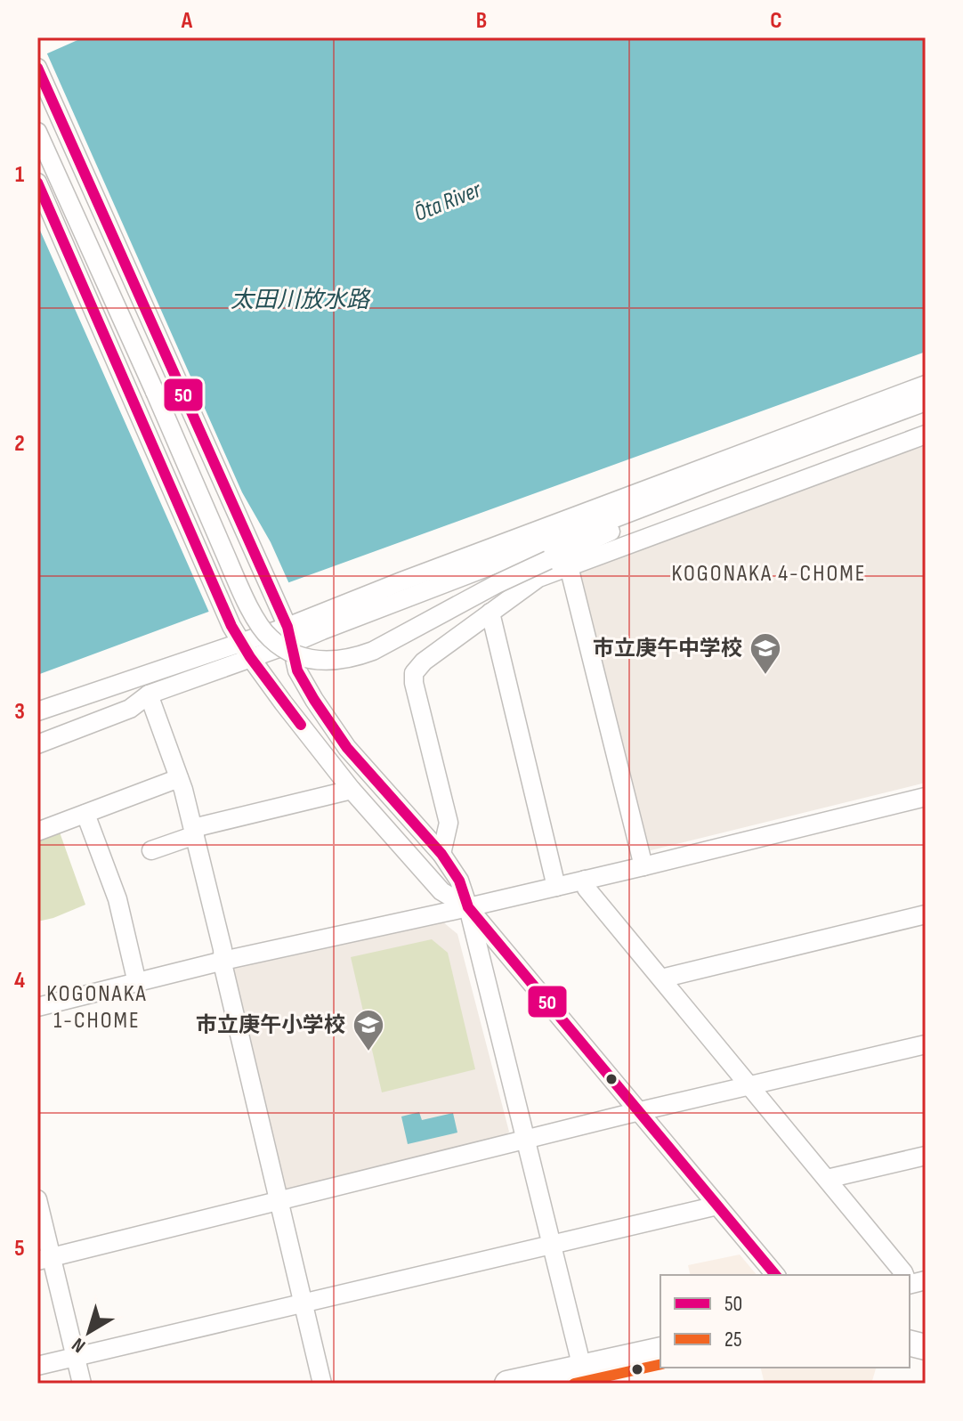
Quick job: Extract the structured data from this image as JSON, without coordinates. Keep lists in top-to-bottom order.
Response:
{
  "districts": ["KOGONAKA 4-CHOME", "KOGONAKA 1-CHOME"],
  "water": ["Ōta River", "太田川放水路"],
  "places": {
    "school or university": ["市立庚午中学校", "市立庚午小学校"]
  },
  "lines": ["transit line 50", "transit line 25"],
  "legend": ["50", "25"],
  "north": "bottom left",
  "grid": {
    "columns": ["A", "B", "C"],
    "rows": [
      "1",
      "2",
      "3",
      "4",
      "5"
    ]
  }
}
